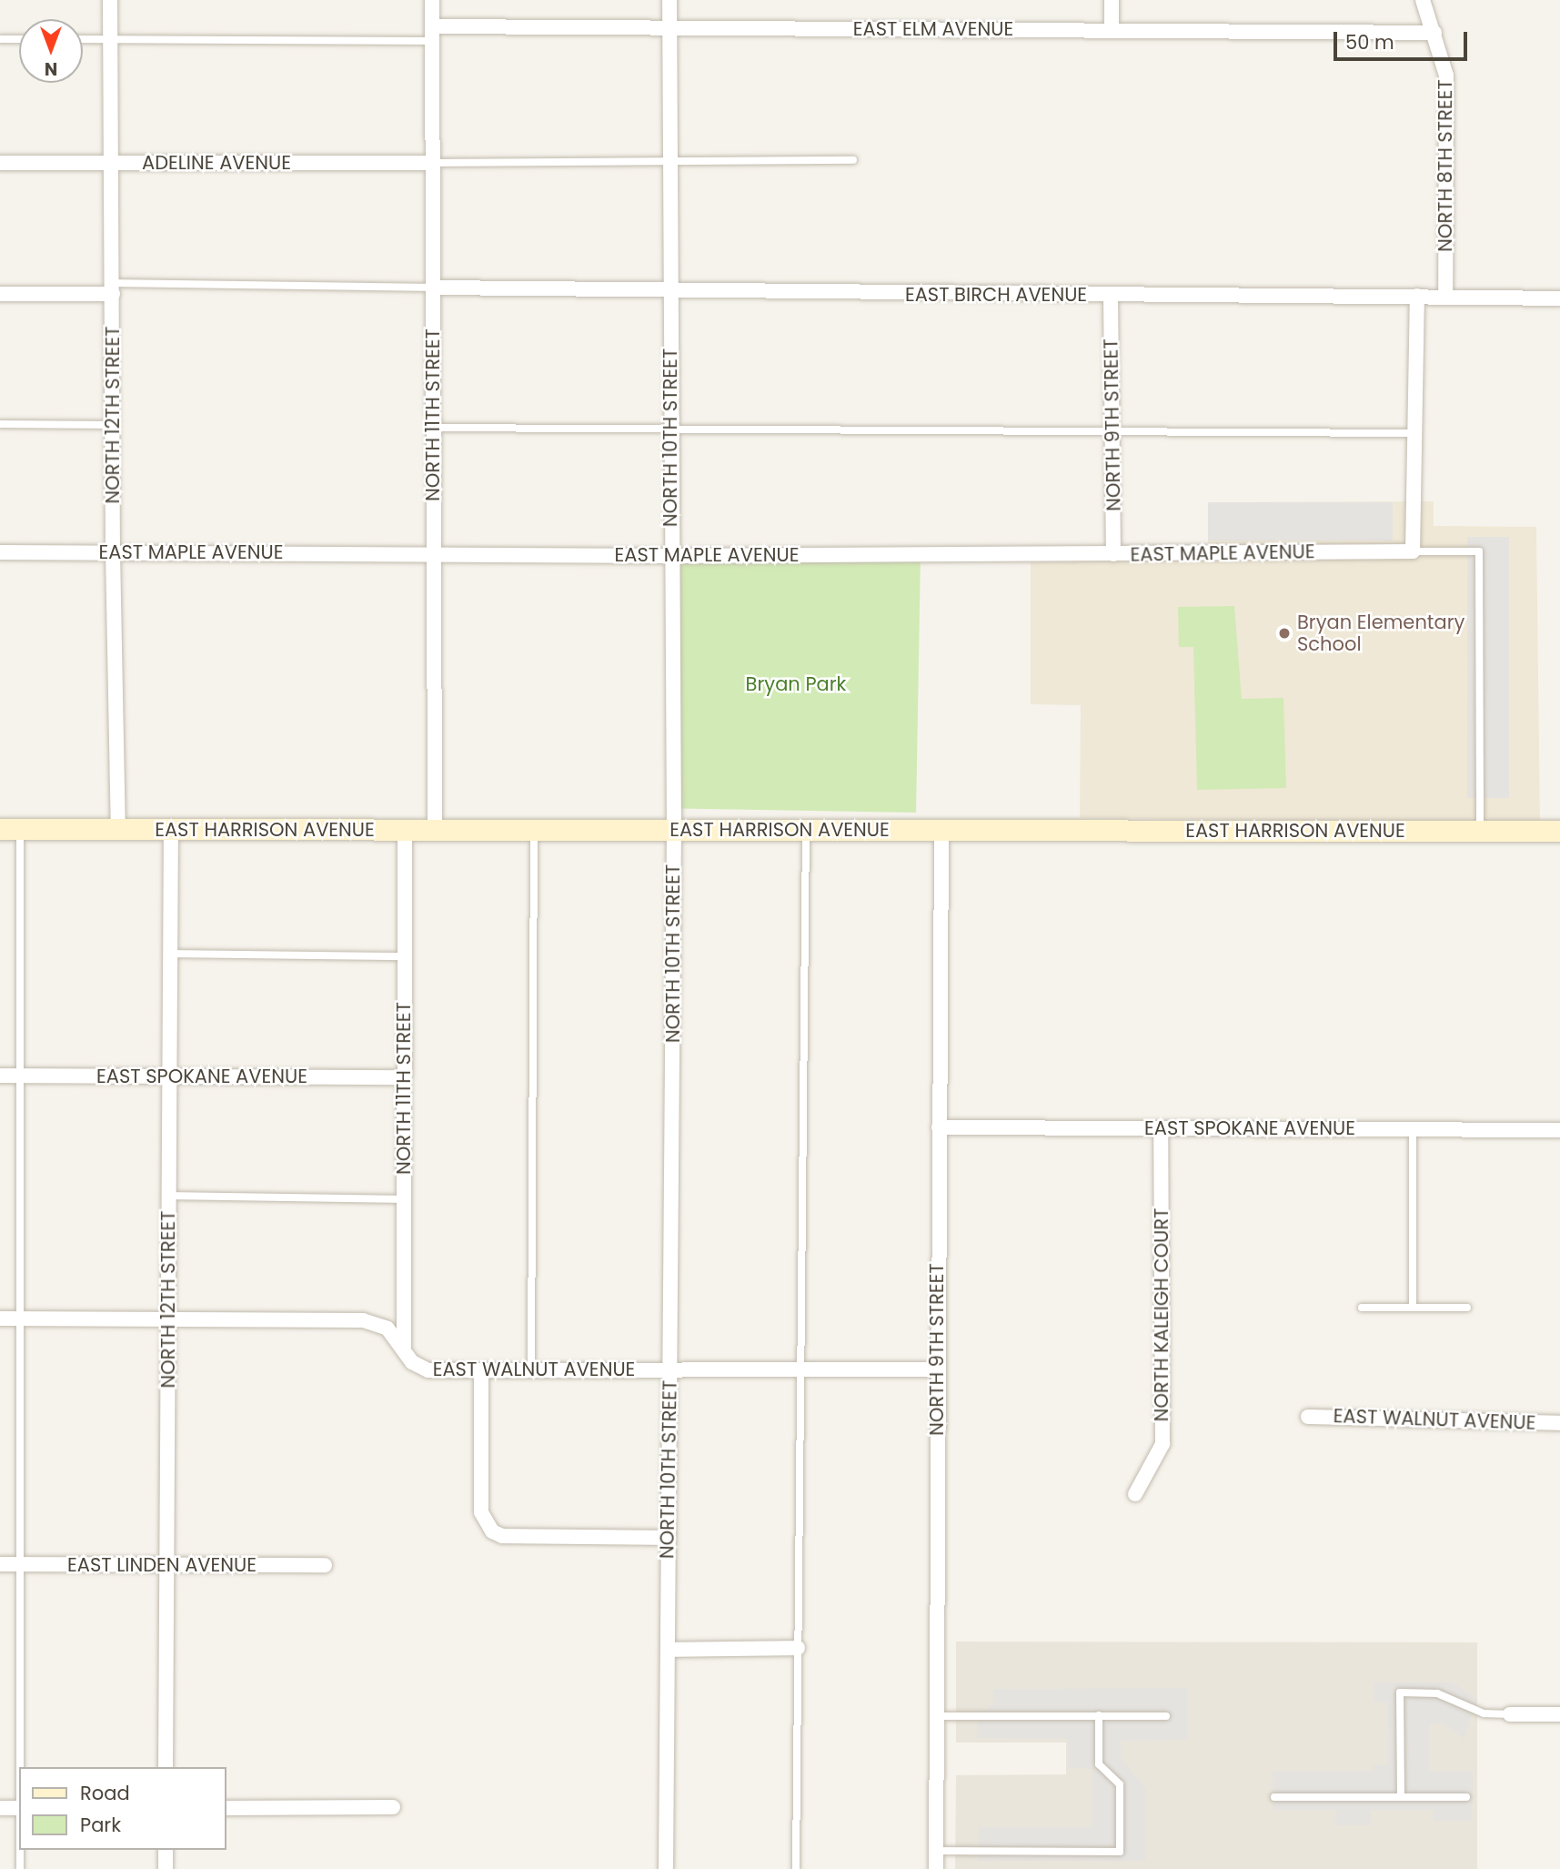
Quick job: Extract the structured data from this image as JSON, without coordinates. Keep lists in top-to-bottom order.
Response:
{
  "streets": {
    "street": [
      "EAST ELM AVENUE",
      "ADELINE AVENUE",
      "NORTH 8TH STREET",
      "EAST BIRCH AVENUE",
      "NORTH 12TH STREET",
      "NORTH 11TH STREET",
      "NORTH 9TH STREET",
      "NORTH 10TH STREET",
      "EAST MAPLE AVENUE",
      "EAST HARRISON AVENUE",
      "EAST SPOKANE AVENUE",
      "NORTH KALEIGH COURT",
      "EAST WALNUT AVENUE",
      "EAST LINDEN AVENUE"
    ]
  },
  "crossings": [
    ["EAST ELM AVENUE", "NORTH 8TH STREET"],
    ["EAST ELM AVENUE", "NORTH 11TH STREET"],
    ["EAST ELM AVENUE", "NORTH 10TH STREET"],
    ["ADELINE AVENUE", "NORTH 12TH STREET"],
    ["ADELINE AVENUE", "NORTH 11TH STREET"],
    ["NORTH 8TH STREET", "EAST BIRCH AVENUE"],
    ["EAST BIRCH AVENUE", "NORTH 11TH STREET"],
    ["EAST BIRCH AVENUE", "NORTH 9TH STREET"],
    ["EAST BIRCH AVENUE", "NORTH 10TH STREET"],
    ["NORTH 12TH STREET", "EAST MAPLE AVENUE"],
    ["NORTH 12TH STREET", "EAST HARRISON AVENUE"],
    ["NORTH 12TH STREET", "EAST SPOKANE AVENUE"],
    ["NORTH 12TH STREET", "EAST WALNUT AVENUE"],
    ["NORTH 12TH STREET", "EAST LINDEN AVENUE"],
    ["NORTH 11TH STREET", "EAST MAPLE AVENUE"],
    ["NORTH 11TH STREET", "EAST HARRISON AVENUE"],
    ["NORTH 11TH STREET", "EAST SPOKANE AVENUE"],
    ["NORTH 11TH STREET", "EAST WALNUT AVENUE"],
    ["NORTH 9TH STREET", "EAST MAPLE AVENUE"],
    ["NORTH 9TH STREET", "EAST HARRISON AVENUE"],
    ["NORTH 9TH STREET", "EAST SPOKANE AVENUE"],
    ["NORTH 9TH STREET", "EAST WALNUT AVENUE"],
    ["NORTH 10TH STREET", "EAST MAPLE AVENUE"],
    ["NORTH 10TH STREET", "EAST HARRISON AVENUE"],
    ["NORTH 10TH STREET", "EAST WALNUT AVENUE"],
    ["EAST SPOKANE AVENUE", "NORTH KALEIGH COURT"]
  ],
  "parks": ["Bryan Park"],
  "places": ["Bryan Elementary School"],
  "legend": ["Road", "Park"],
  "scale_bar": "50 m",
  "north": "bottom"
}
